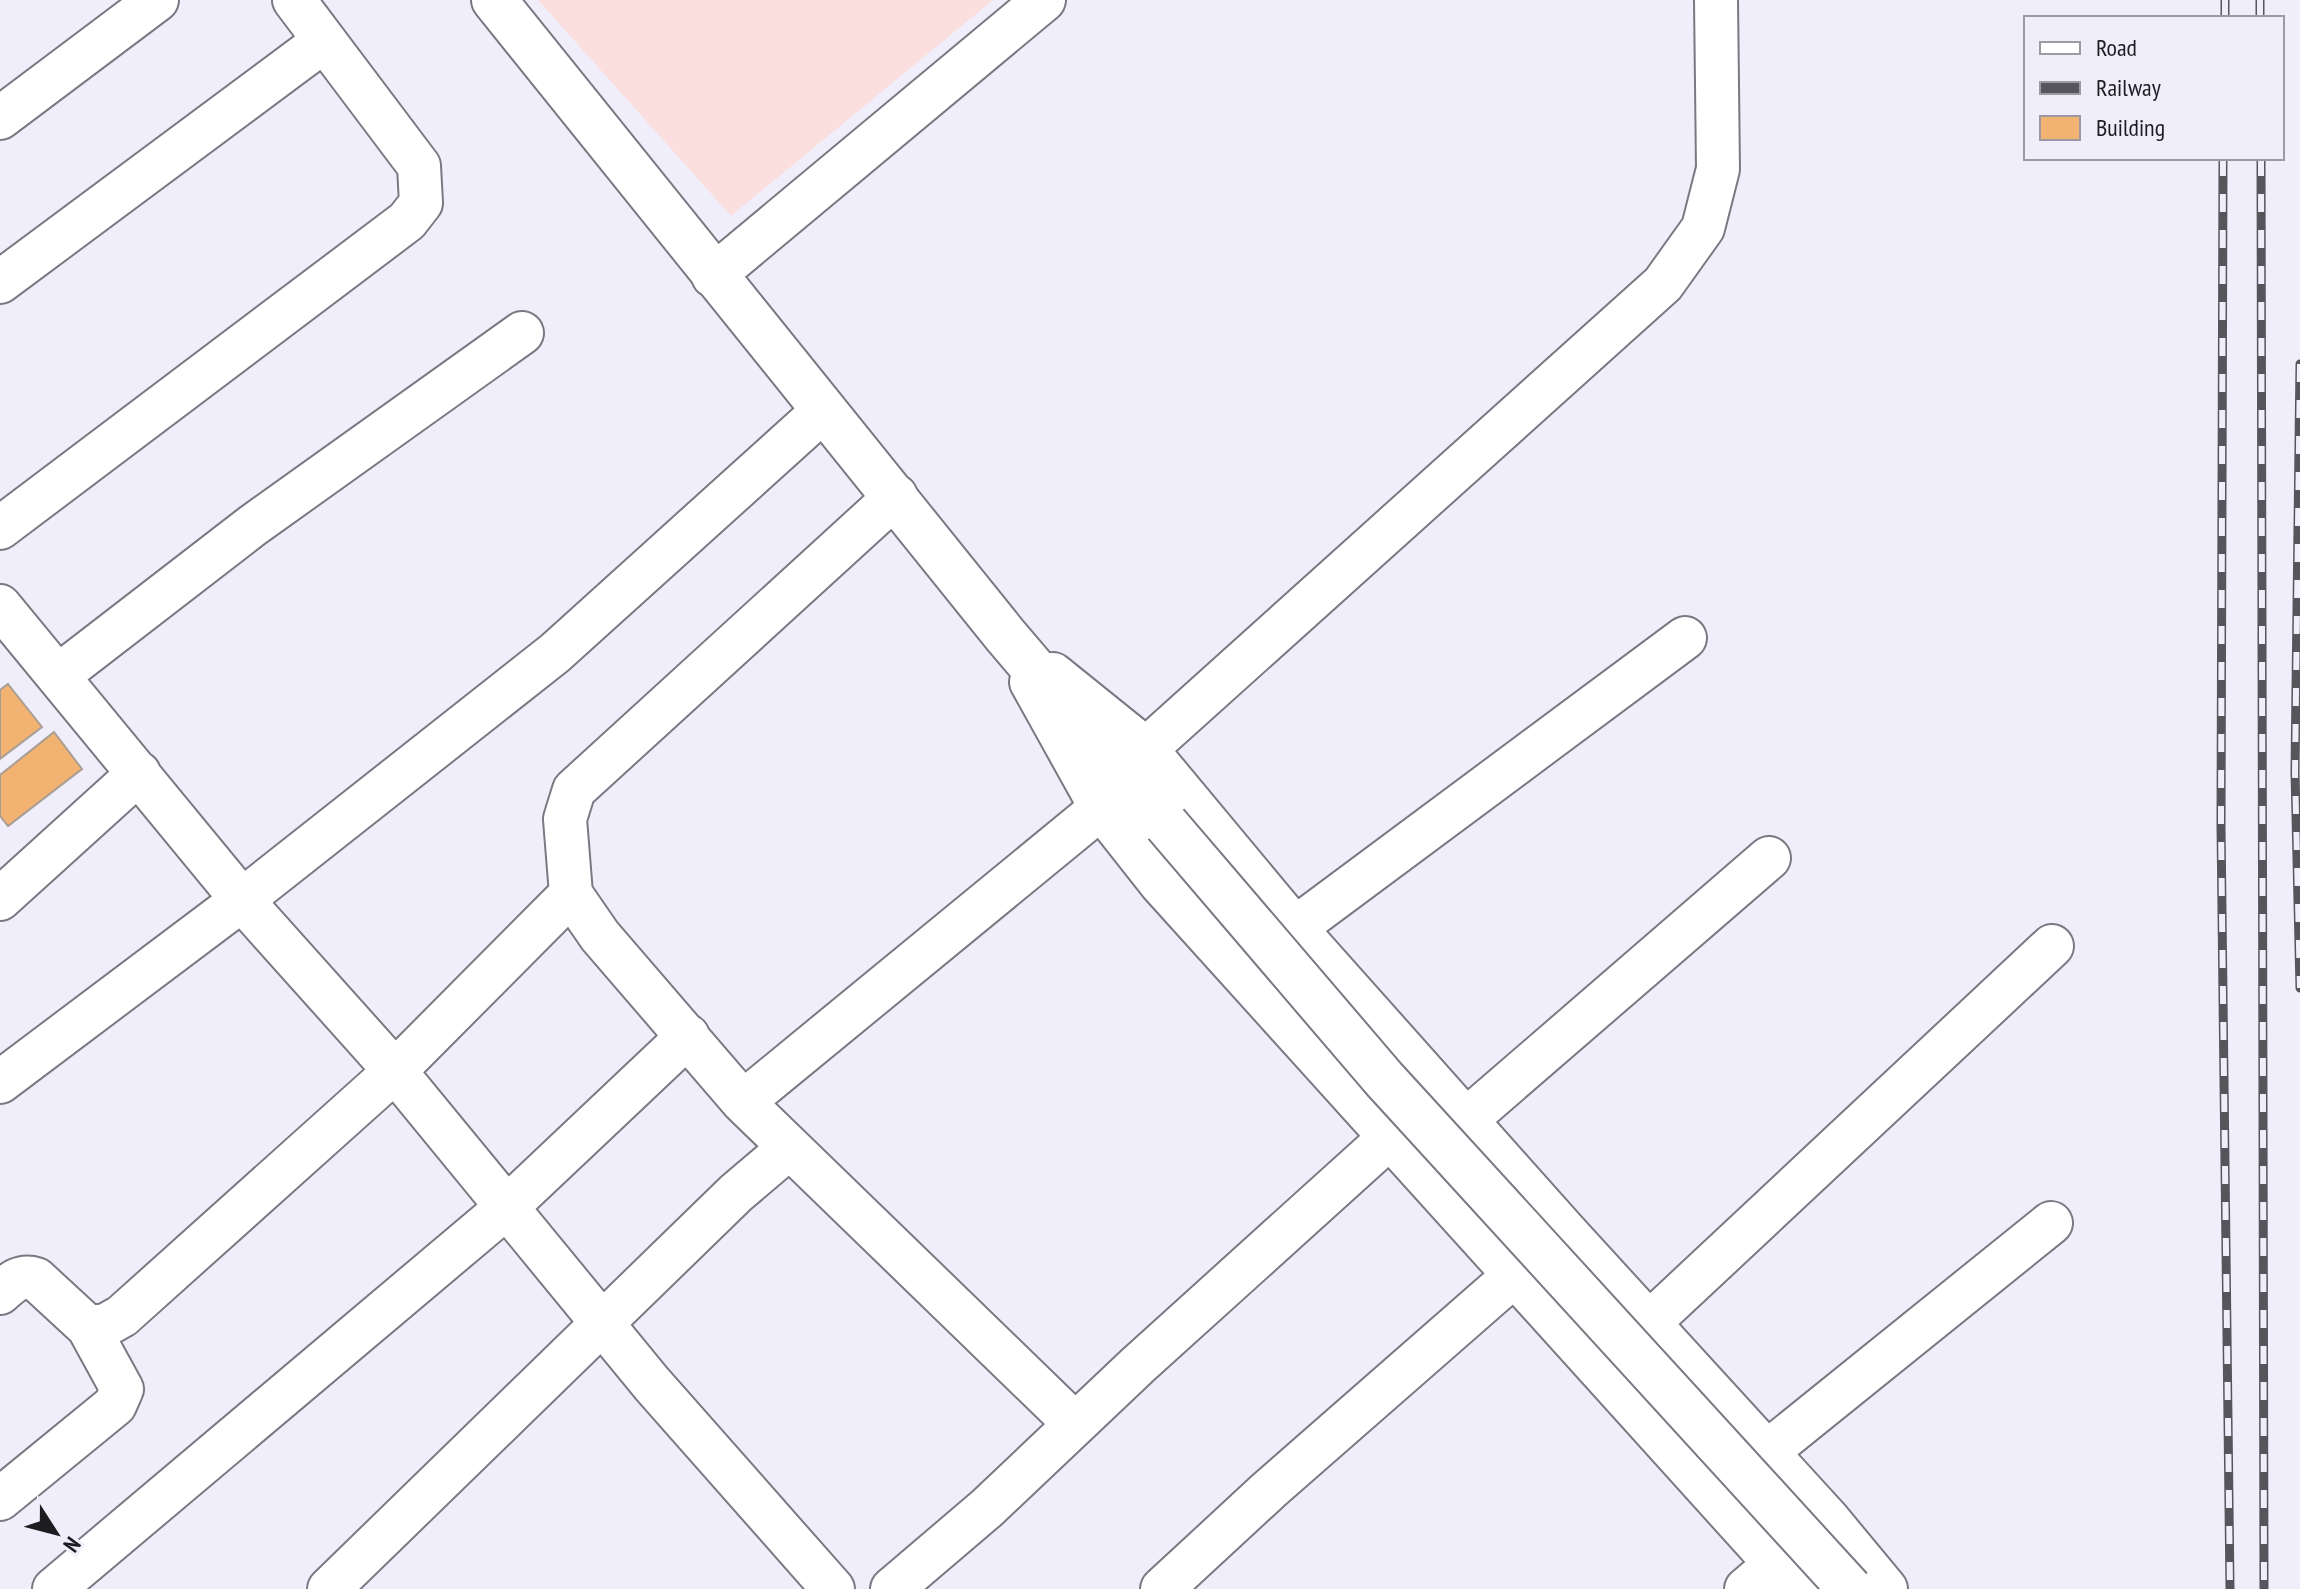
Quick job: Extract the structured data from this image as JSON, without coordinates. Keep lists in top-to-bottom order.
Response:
{
  "legend": ["Road", "Railway", "Building"],
  "north": "bottom right"
}
